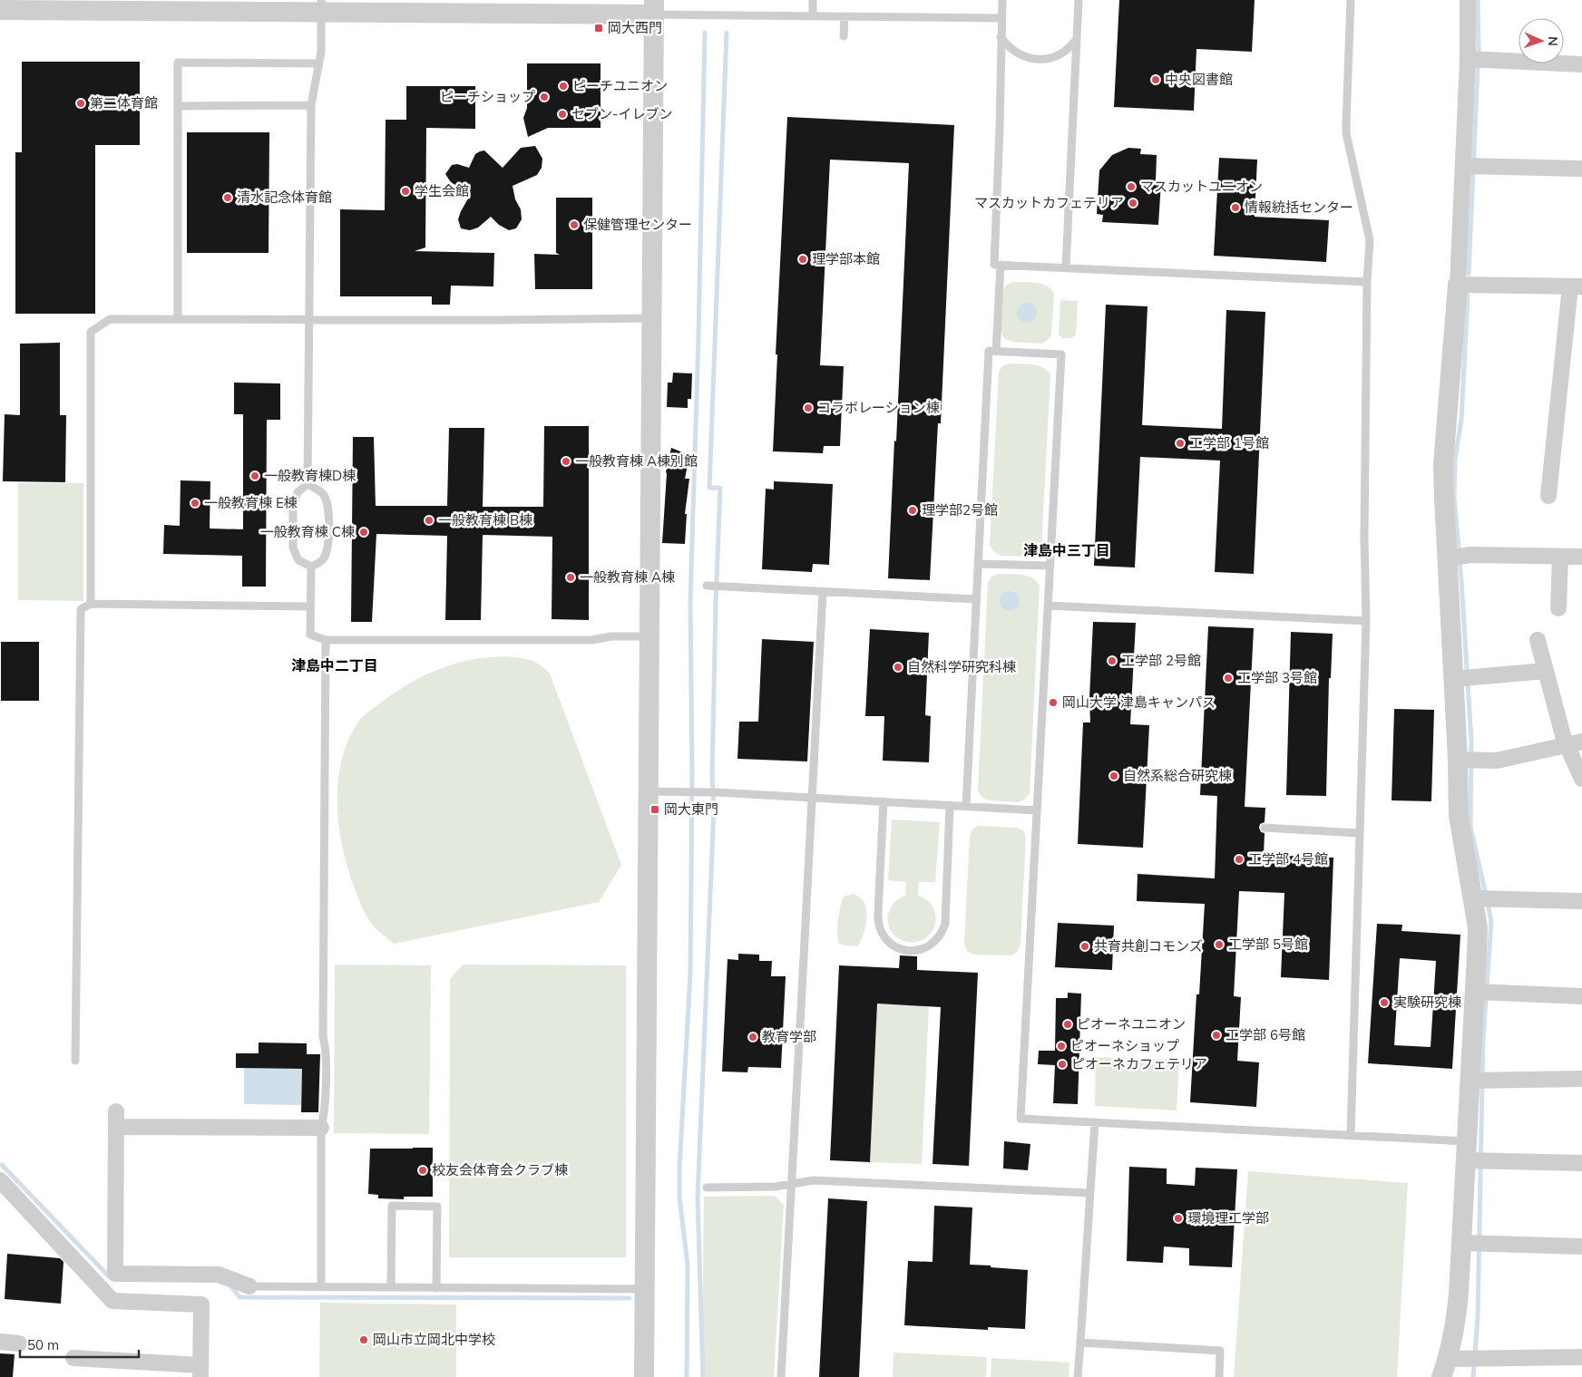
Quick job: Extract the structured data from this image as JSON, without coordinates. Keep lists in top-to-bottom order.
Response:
{
  "districts": ["津島中三丁目", "津島中二丁目"],
  "places": {
    "transit": ["岡大西門", "岡大東門"],
    "other": [
      "中央図書館",
      "ピーチユニオン",
      "ピーチショップ",
      "第二体育館",
      "セブン-イレブン",
      "マスカットユニオン",
      "学生会館",
      "清水記念体育館",
      "マスカットカフェテリア",
      "情報統括センター",
      "保健管理センター",
      "理学部本館",
      "コラボレーション棟",
      "工学部 1号館",
      "一般教育棟 A棟別館",
      "一般教育棟D棟",
      "一般教育棟 E棟",
      "理学部2号館",
      "一般教育棟 B棟",
      "一般教育棟 C棟",
      "一般教育棟 A棟",
      "工学部 2号館",
      "自然科学研究科棟",
      "工学部 3号館",
      "岡山大学 津島キャンパス",
      "自然系総合研究棟",
      "工学部 4号館",
      "工学部 5号館",
      "共育共創コモンズ",
      "実験研究棟",
      "ピオーネユニオン",
      "工学部 6号館",
      "教育学部",
      "ピオーネショップ",
      "ピオーネカフェテリア",
      "校友会体育会クラブ棟",
      "環境理工学部",
      "岡山市立岡北中学校"
    ]
  },
  "scale_bar": "50 m",
  "north": "right"
}
